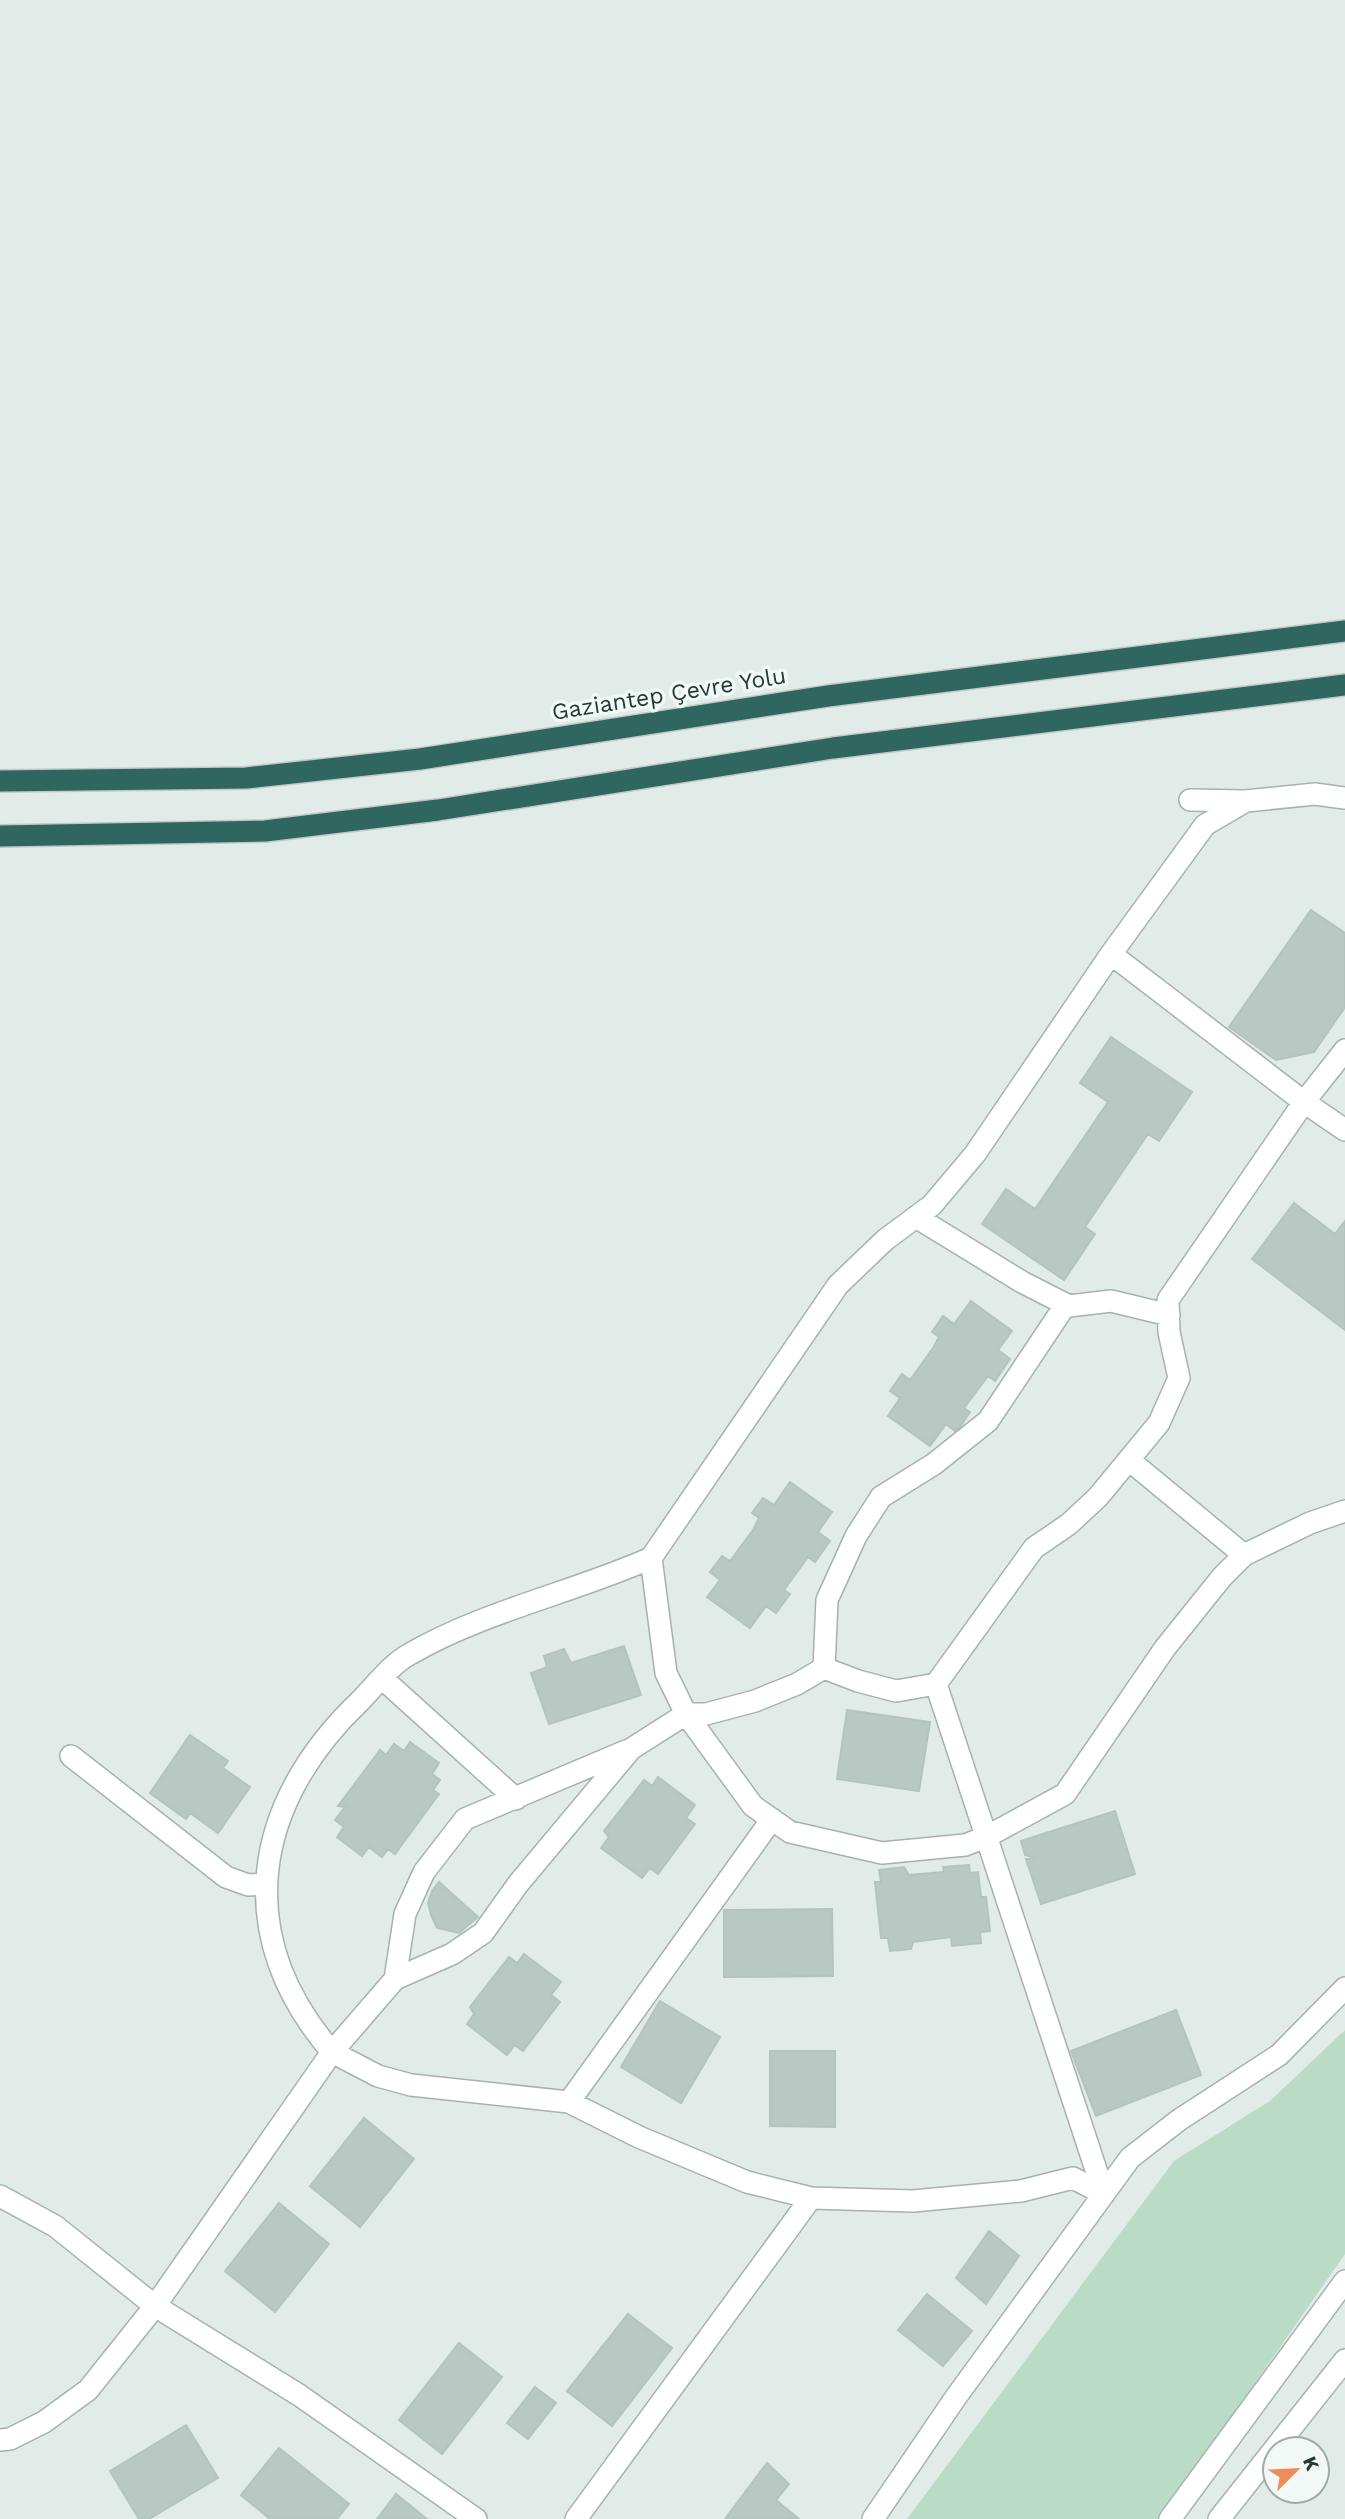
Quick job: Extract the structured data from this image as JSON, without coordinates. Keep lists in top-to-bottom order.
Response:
{
  "streets": {
    "highway": ["Gaziantep Çevre Yolu"]
  },
  "north": "top right"
}
